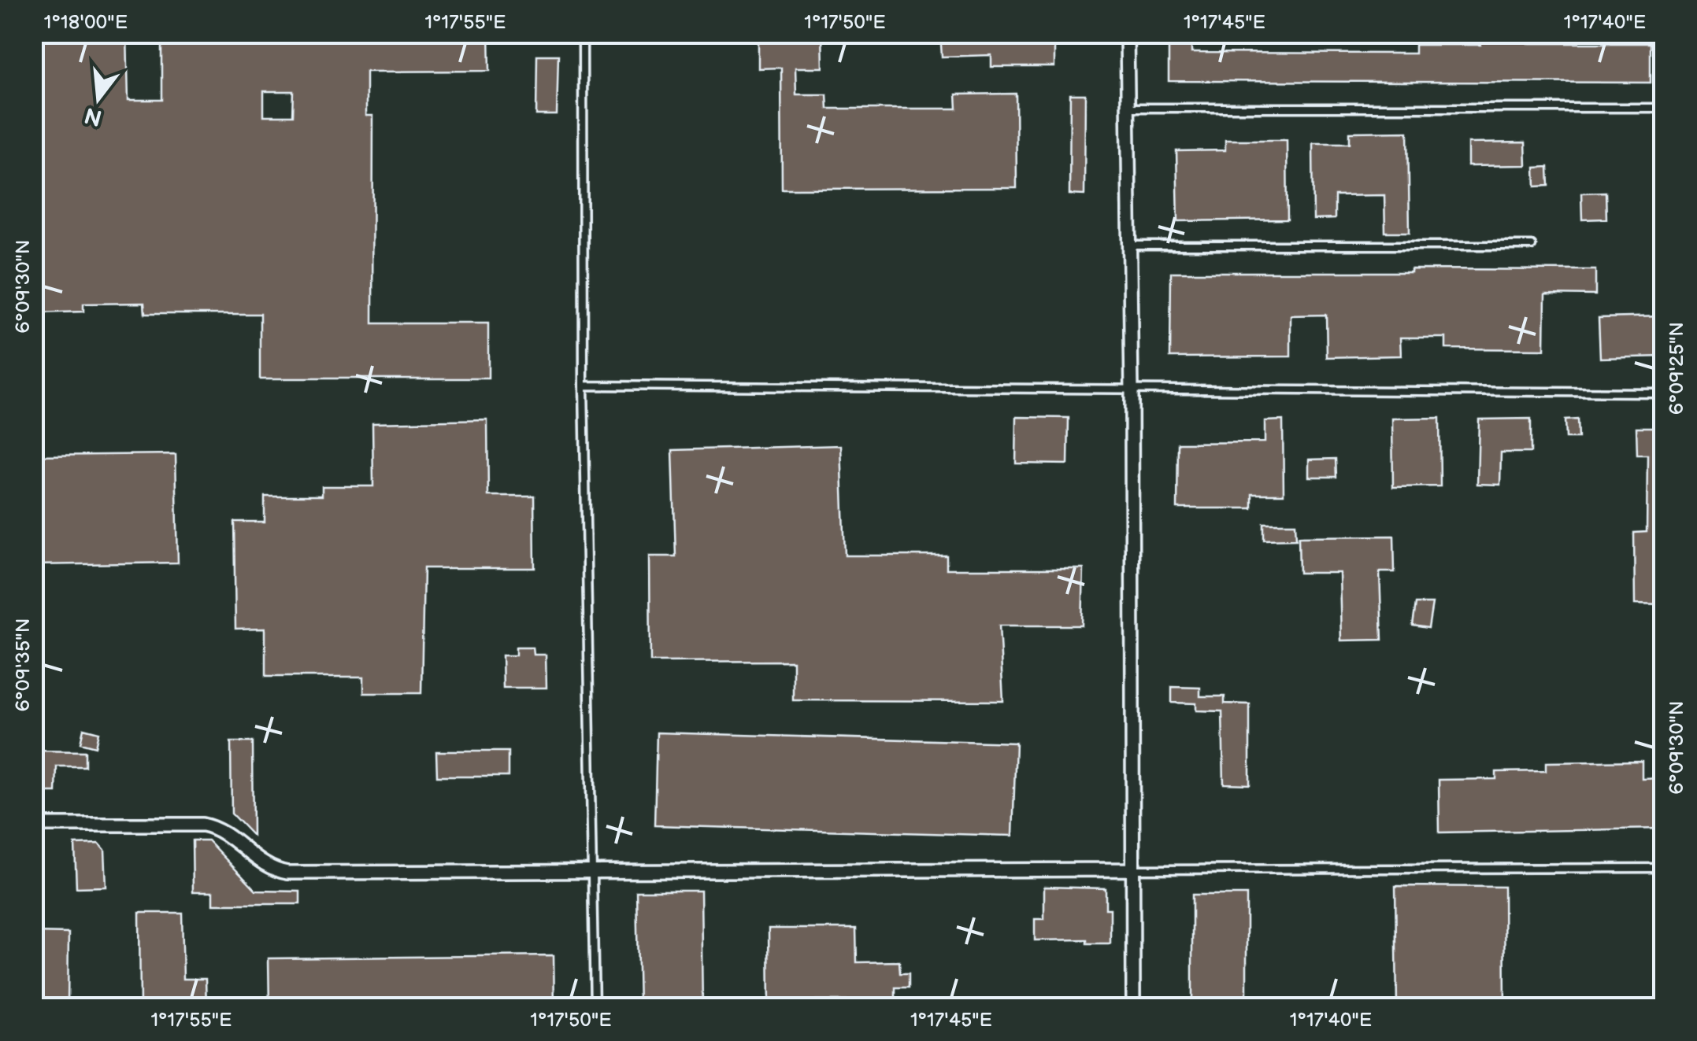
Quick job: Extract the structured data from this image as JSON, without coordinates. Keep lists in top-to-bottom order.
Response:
{
  "north": "bottom",
  "coordinates": [
    "1°18'00\"E",
    "1°17'55\"E",
    "1°17'50\"E",
    "1°17'45\"E",
    "1°17'40\"E",
    "6°09'30\"N",
    "6°09'25\"N",
    "6°09'35\"N"
  ]
}
